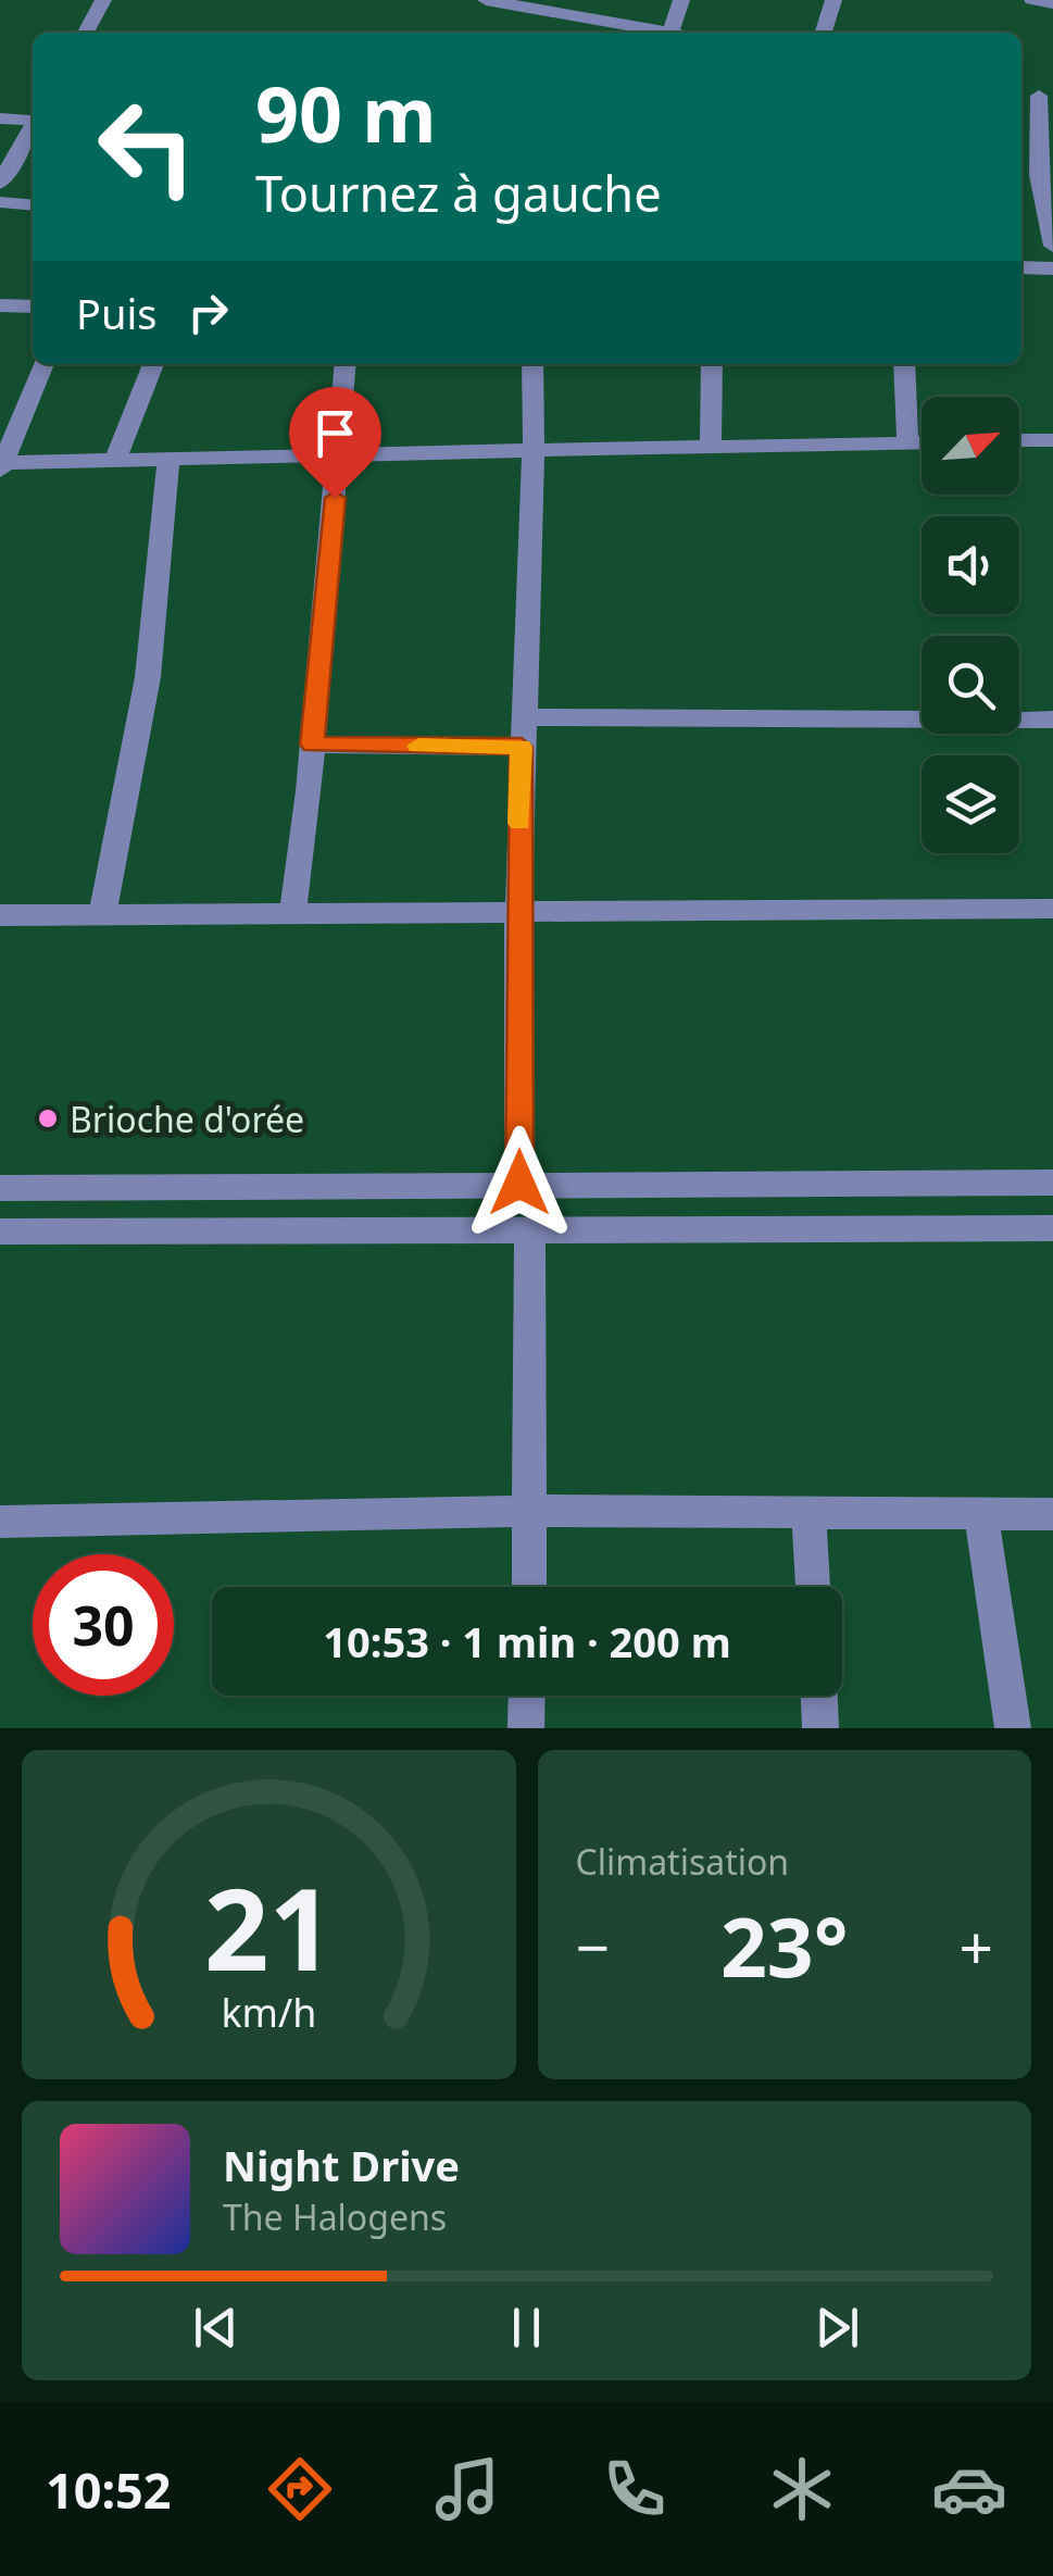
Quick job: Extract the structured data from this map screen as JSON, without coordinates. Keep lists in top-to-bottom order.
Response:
{
  "places": ["Brioche d'orée"],
  "north": "top right",
  "page": {
    "turn": ["90 m", "Tournez à gauche"],
    "then": "Puis",
    "limit": "30",
    "trip": "10:53 · 1 min · 200 m",
    "tile": "Climatisation",
    "heat": ["−", "23°", "+"],
    "song": ["Night Drive", "The Halogens"],
    "tabs": "10:52",
    "gauge": ["21", "km/h"]
  }
}
